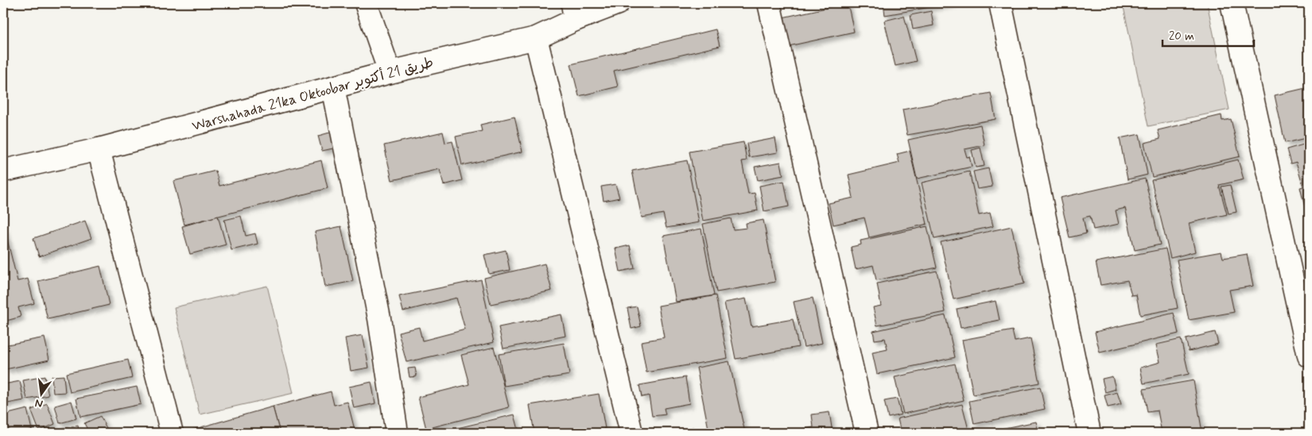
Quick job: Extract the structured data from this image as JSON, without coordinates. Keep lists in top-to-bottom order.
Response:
{
  "streets": {
    "street": ["Warshahada 21ka Oktoobar طريق 21 أكتوبر"]
  },
  "scale_bar": "20 m",
  "north": "bottom"
}
